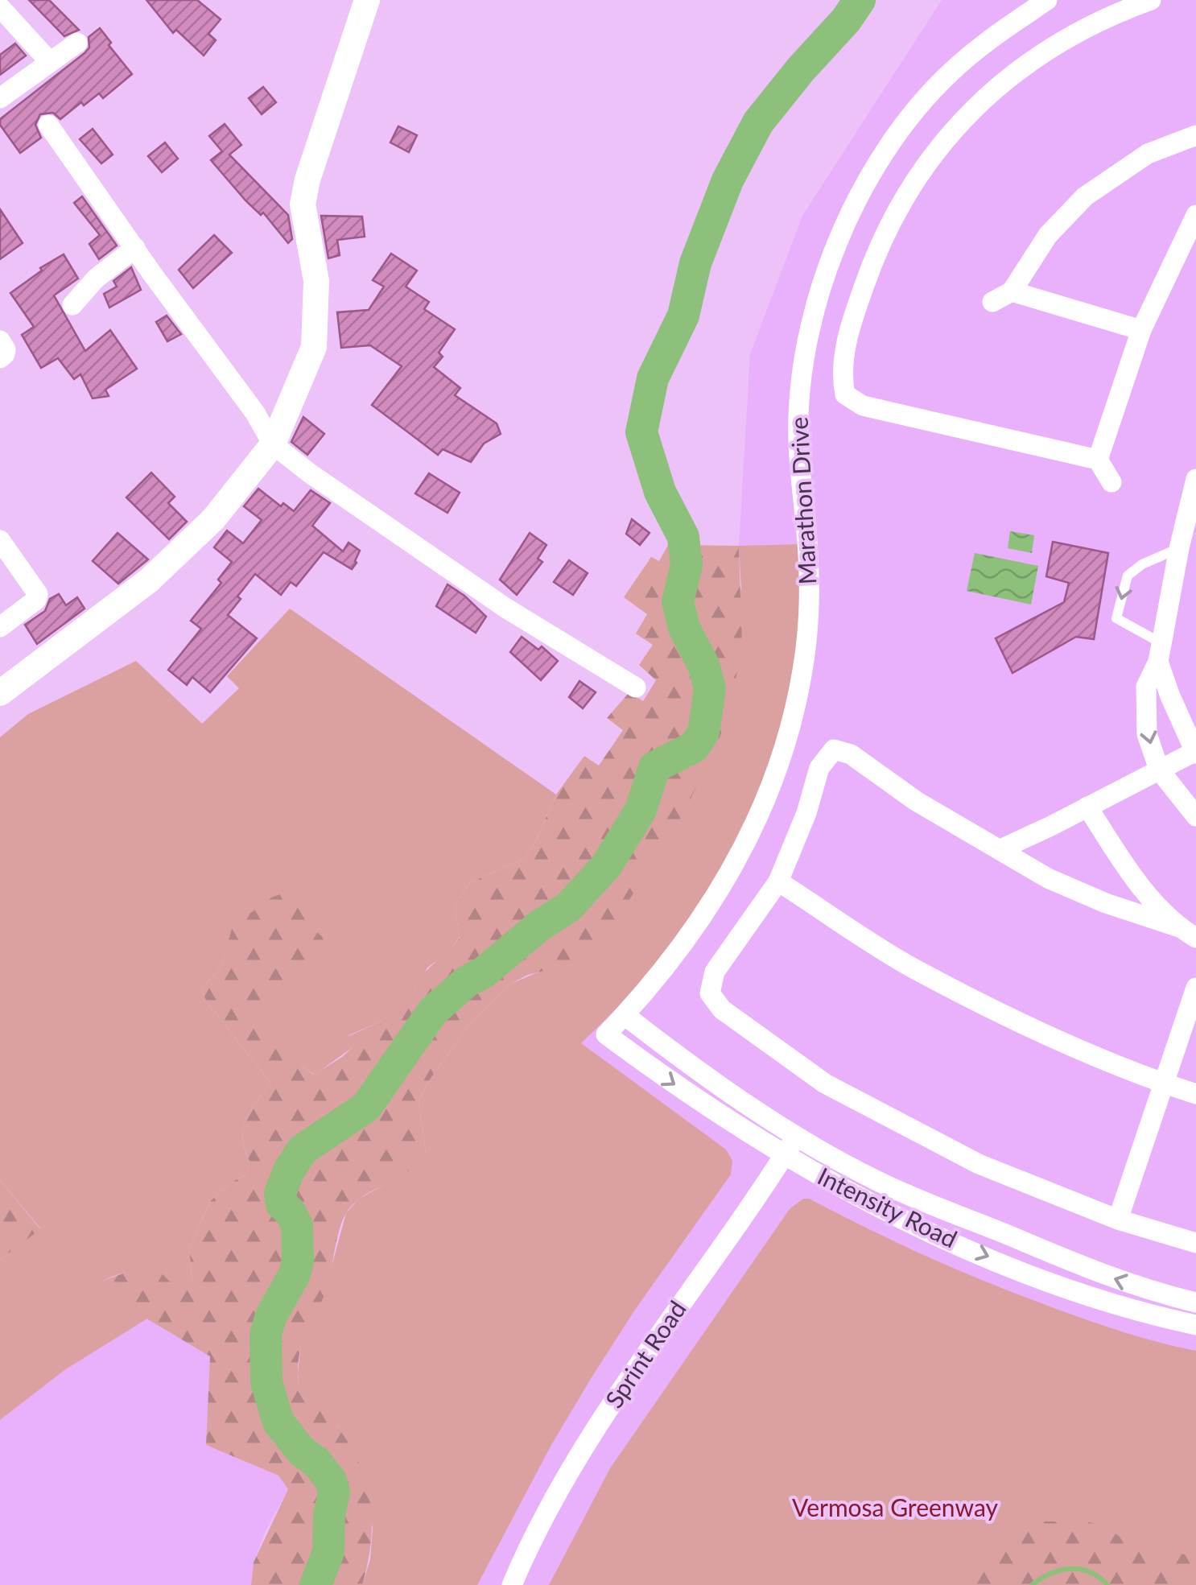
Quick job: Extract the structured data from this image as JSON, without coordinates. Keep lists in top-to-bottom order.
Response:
{
  "streets": {
    "street": ["Marathon Drive", "Intensity Road", "Sprint Road"]
  },
  "crossings": [
    ["Marathon Drive", "Intensity Road"],
    ["Intensity Road", "Sprint Road"]
  ],
  "parks": ["Vermosa Greenway"]
}
